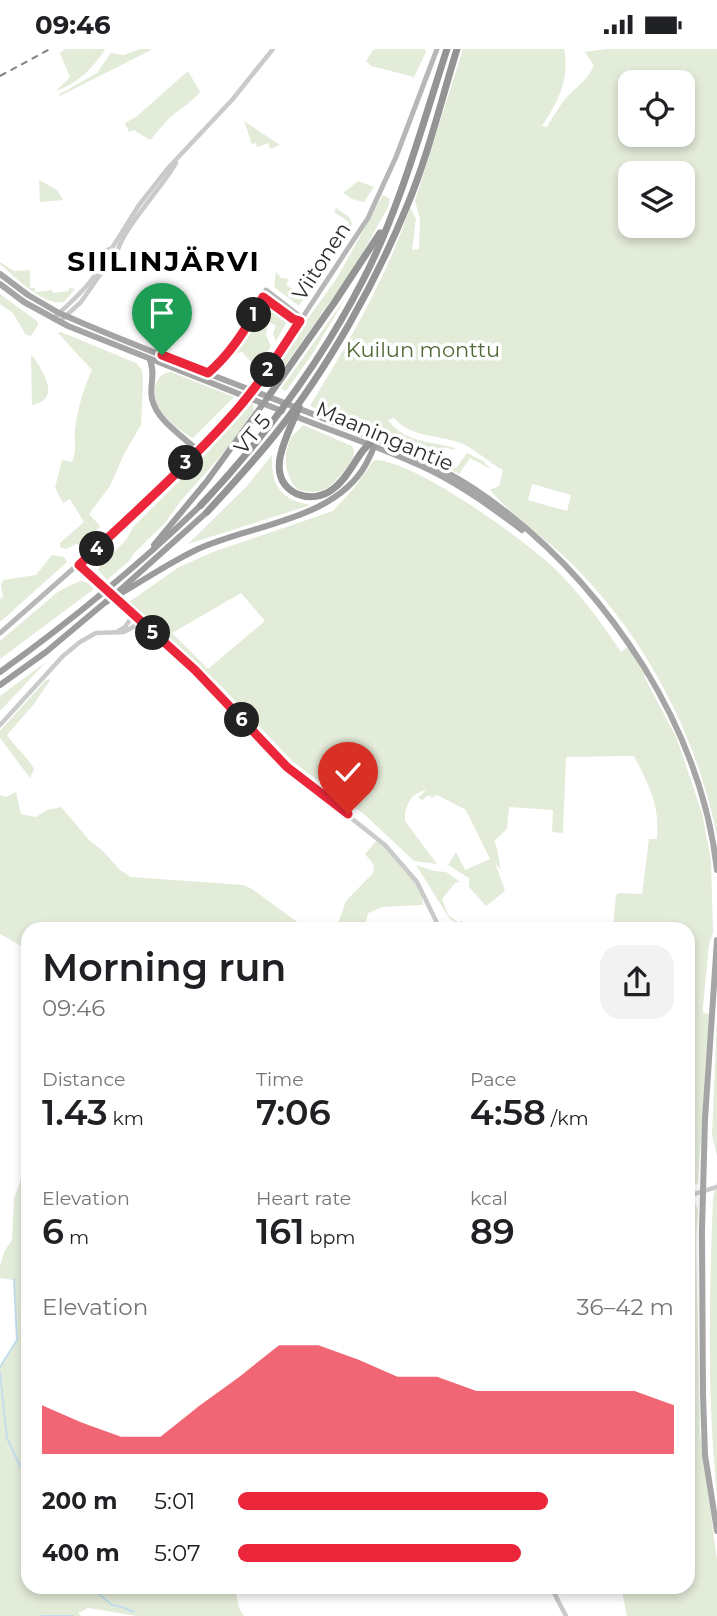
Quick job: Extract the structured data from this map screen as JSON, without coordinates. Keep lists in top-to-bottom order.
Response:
{
  "streets": {
    "highway": ["VT 5"],
    "main road": ["Viitonen", "Maaningantie"]
  },
  "districts": ["SIILINJÄRVI"],
  "parks": ["Kuilun monttu"],
  "page": {
    "status": "09:46",
    "pins": [
      "1",
      "2",
      "3",
      "4",
      "5",
      "6"
    ],
    "heading": ["Morning run", "09:46"],
    "stats": [
      ["Distance", "1.43 km"],
      ["Time", "7:06"],
      ["Pace", "4:58 /km"],
      ["Elevation", "6 m"],
      ["Heart rate", "161 bpm"],
      ["kcal", "89"]
    ],
    "chart": ["Elevation", "36–42 m"],
    "list": [
      {
        "name": "200 m",
        "note": "5:01"
      },
      {
        "name": "400 m",
        "note": "5:07"
      }
    ]
  }
}
